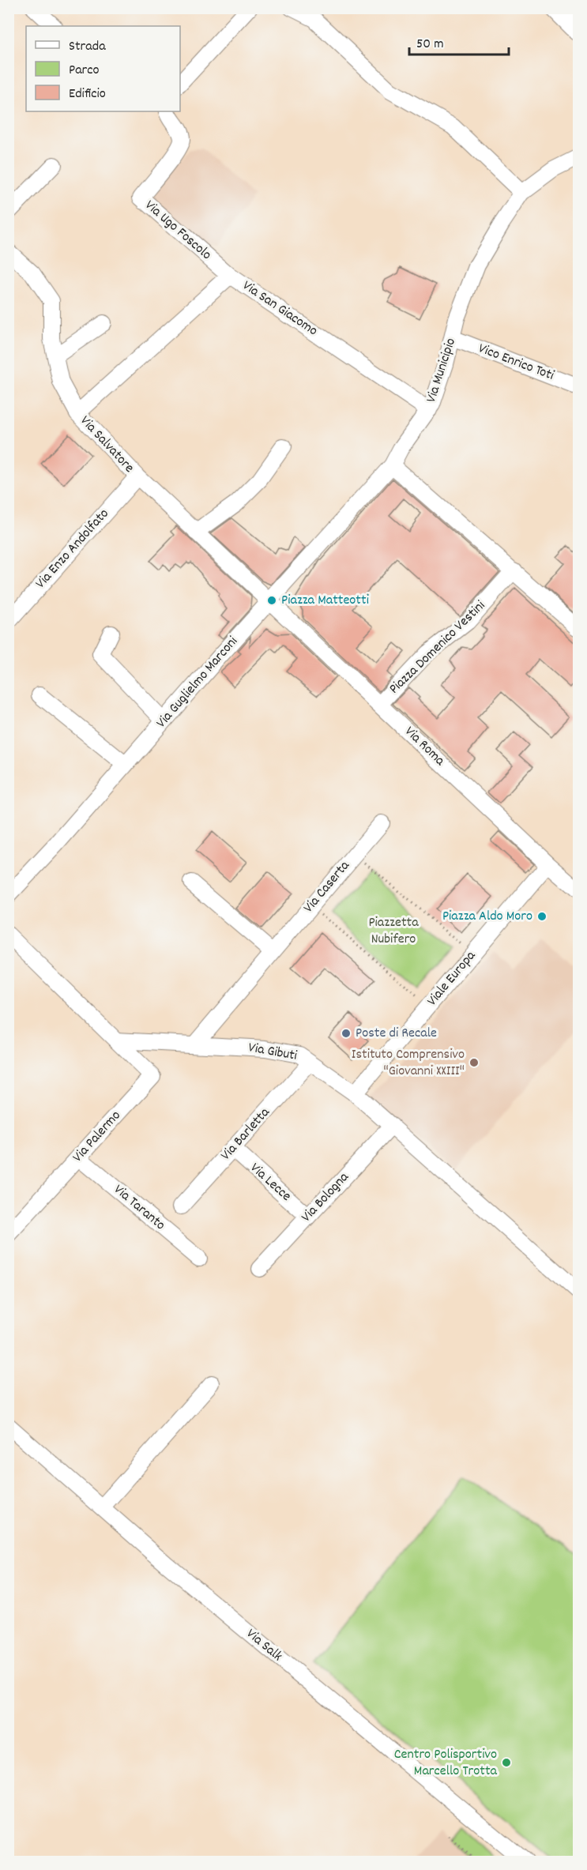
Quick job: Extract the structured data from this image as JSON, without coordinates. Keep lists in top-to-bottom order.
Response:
{
  "streets": {
    "street": [
      "Via Ugo Foscolo",
      "Via San Giacomo",
      "Vico Enrico Toti",
      "Via Municipio",
      "Via Salvatore",
      "Via Enzo Andolfato",
      "Piazza Domenico Vestini",
      "Via Guglielmo Marconi",
      "Via Roma",
      "Via Caserta",
      "Viale Europa",
      "Via Gibuti",
      "Via Barletta",
      "Via Palermo",
      "Via Lecce",
      "Via Bologna",
      "Via Taranto",
      "Via Salk"
    ]
  },
  "crossings": [
    ["Via Ugo Foscolo", "Via San Giacomo"],
    ["Via San Giacomo", "Via Municipio"],
    ["Via San Giacomo", "Via Salvatore"],
    ["Vico Enrico Toti", "Via Municipio"],
    ["Via Municipio", "Via Salvatore"],
    ["Via Municipio", "Via Guglielmo Marconi"],
    ["Via Municipio", "Via Roma"],
    ["Via Salvatore", "Via Enzo Andolfato"],
    ["Via Salvatore", "Via Guglielmo Marconi"],
    ["Via Salvatore", "Via Roma"],
    ["Piazza Domenico Vestini", "Via Roma"],
    ["Via Guglielmo Marconi", "Via Roma"],
    ["Via Roma", "Viale Europa"],
    ["Via Caserta", "Via Gibuti"],
    ["Viale Europa", "Via Gibuti"],
    ["Via Gibuti", "Via Barletta"],
    ["Via Gibuti", "Via Palermo"],
    ["Via Gibuti", "Via Bologna"],
    ["Via Barletta", "Via Lecce"],
    ["Via Palermo", "Via Taranto"],
    ["Via Lecce", "Via Bologna"]
  ],
  "parks": ["Piazzetta Nubifero"],
  "places": [
    "Piazza Matteotti",
    "Piazza Aldo Moro",
    "Poste di Recale",
    "Istituto Comprensivo \"Giovanni XXIII\"",
    "Centro Polisportivo Marcello Trotta"
  ],
  "legend": ["Strada", "Parco", "Edificio"],
  "scale_bar": "50 m"
}
